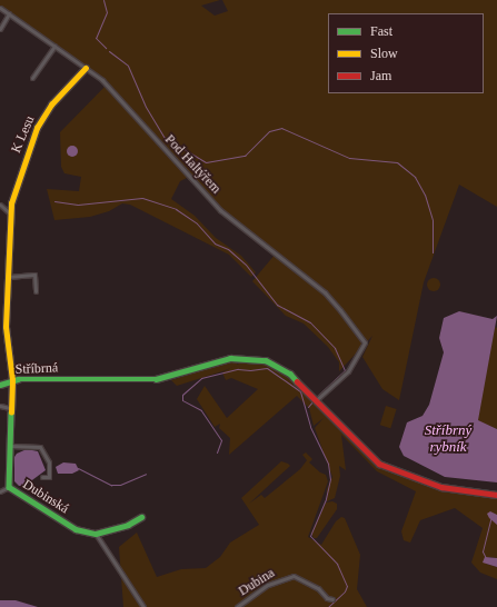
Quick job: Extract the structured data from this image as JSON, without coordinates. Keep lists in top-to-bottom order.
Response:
{
  "streets": {
    "street": [
      "K Lesu",
      "Pod Haltýřem",
      "Stříbrná",
      "Dubinská",
      "Dubina"
    ]
  },
  "crossings": [
    ["K Lesu", "Pod Haltýřem"],
    ["K Lesu", "Stříbrná"],
    ["K Lesu", "Dubinská"],
    ["Pod Haltýřem", "Stříbrná"],
    ["Stříbrná", "Dubinská"]
  ],
  "water": ["Stříbrný rybník"],
  "legend": ["Fast", "Slow", "Jam"]
}
